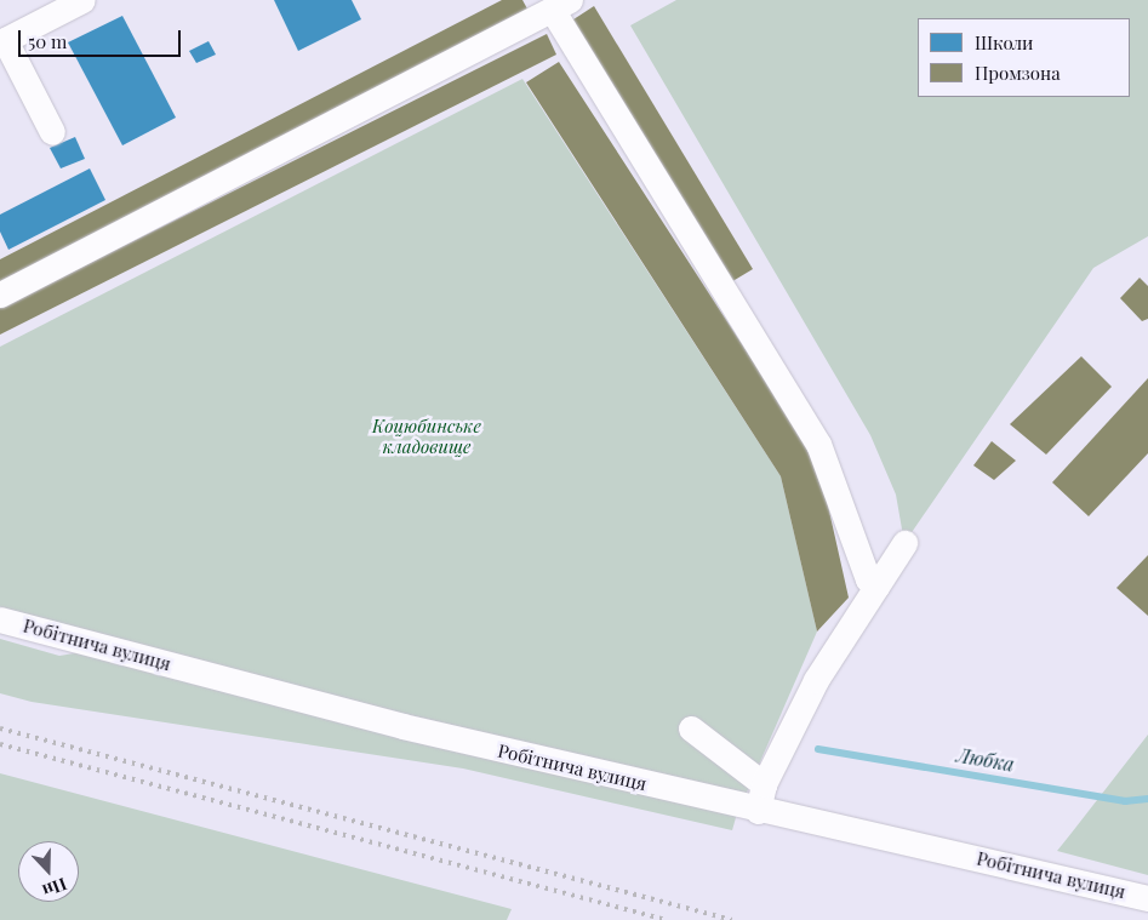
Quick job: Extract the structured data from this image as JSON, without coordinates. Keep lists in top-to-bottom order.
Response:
{
  "streets": {
    "street": ["Робітнича вулиця"]
  },
  "water": ["Любка"],
  "parks": ["Коцюбинське кладовище"],
  "legend": ["Школи", "Промзона"],
  "scale_bar": "50 m",
  "north": "bottom"
}
